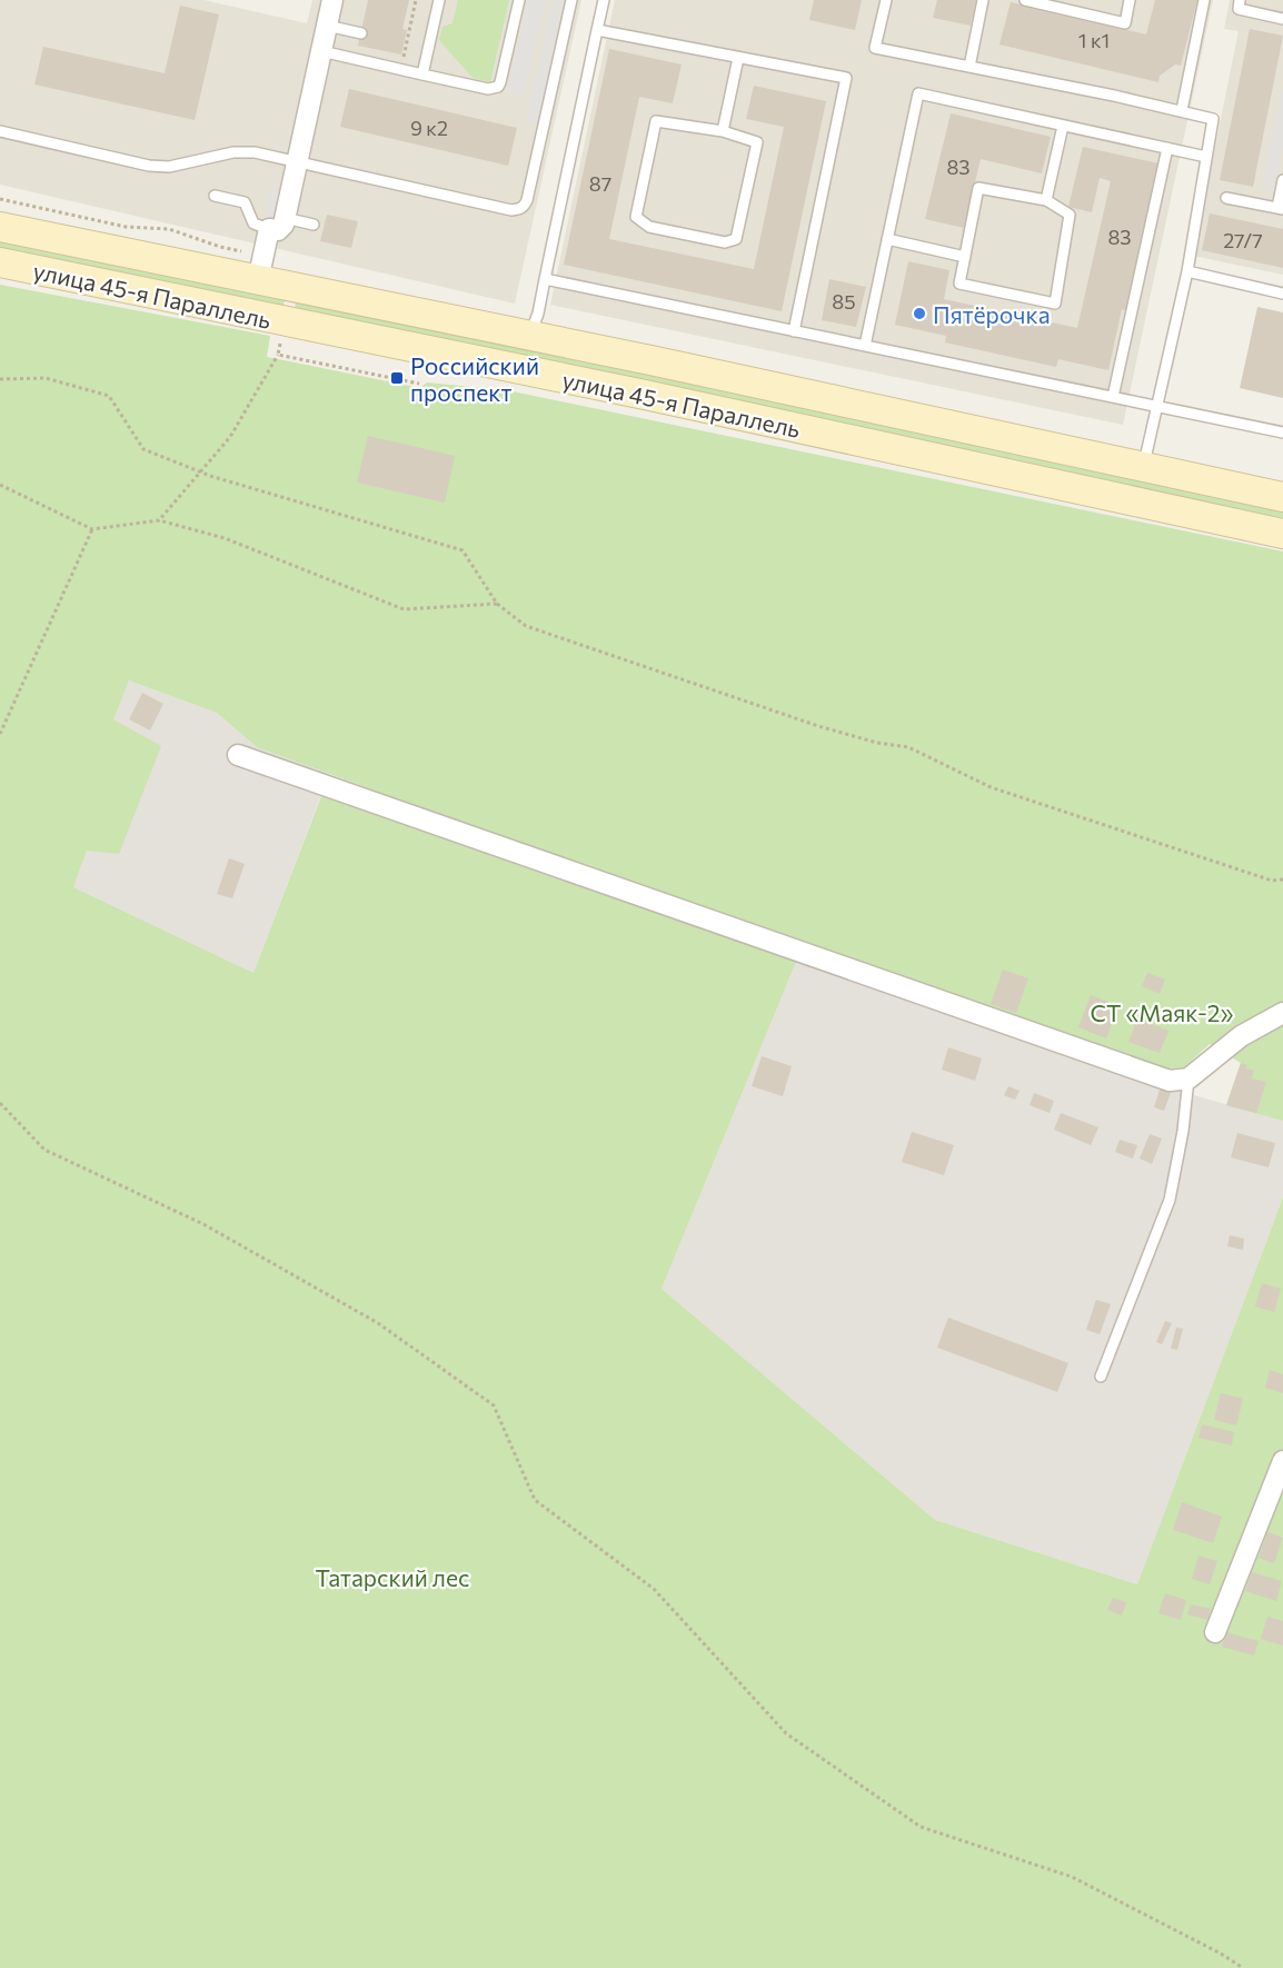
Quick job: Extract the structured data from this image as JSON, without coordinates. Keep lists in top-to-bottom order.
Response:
{
  "streets": {
    "main road": ["улица 45-я Параллель"]
  },
  "parks": ["СТ «Маяк-2»", "Татарский лес"],
  "places": {
    "other": ["Пятёрочка"],
    "transit": ["Российский проспект"]
  },
  "house_numbers": [
    "1 к1",
    "9 к2",
    "83",
    "87",
    "83",
    "27/7",
    "85"
  ]
}
